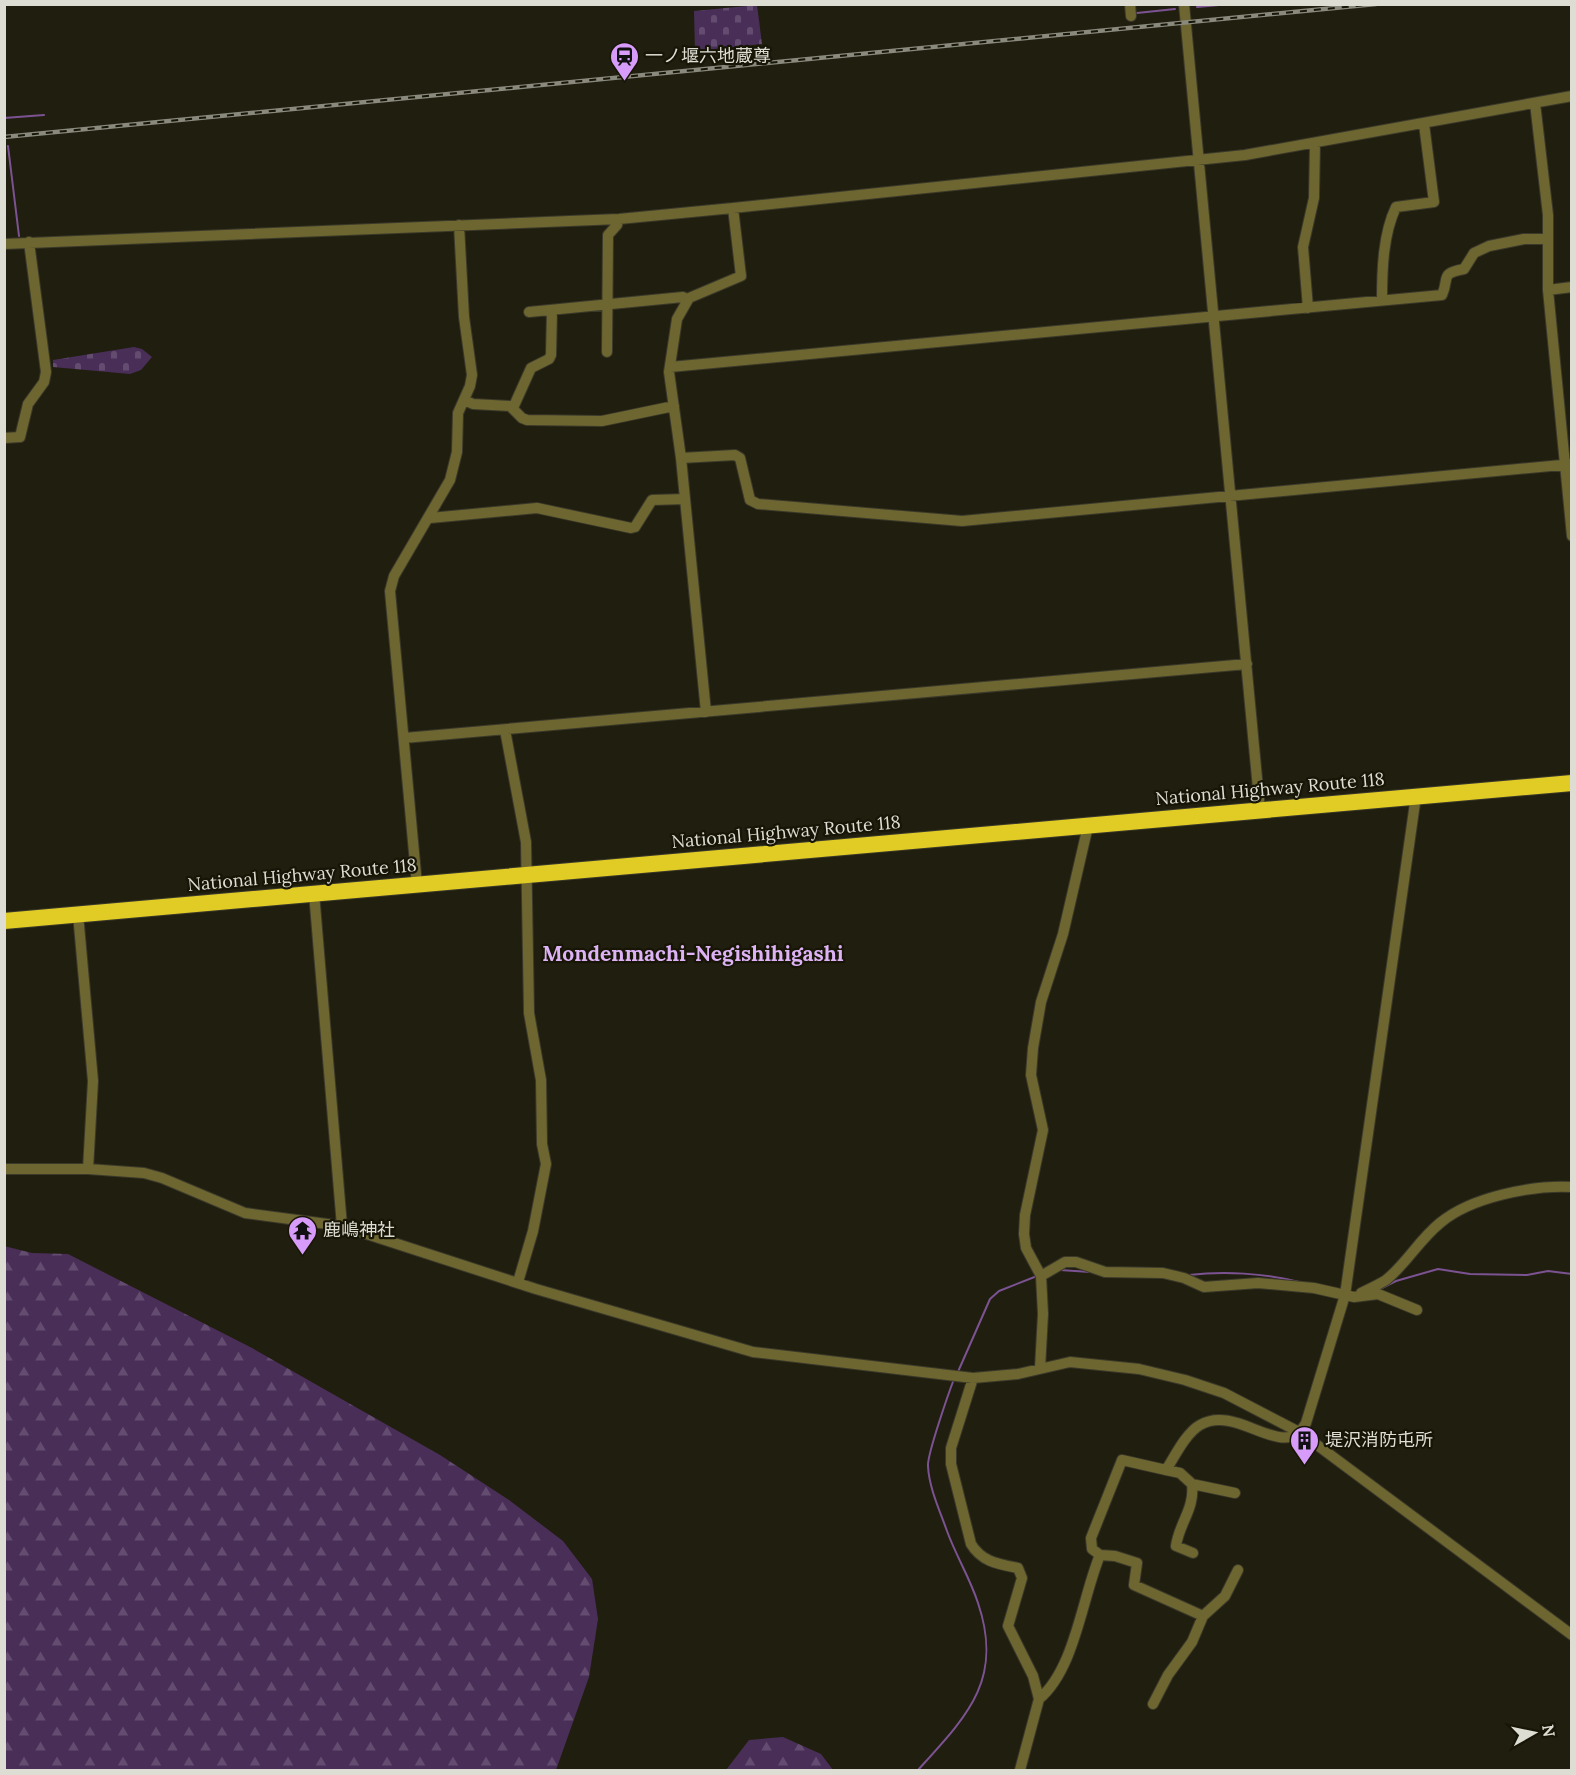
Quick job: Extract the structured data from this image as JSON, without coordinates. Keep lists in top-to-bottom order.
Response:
{
  "streets": {
    "highway": ["National Highway Route 118"]
  },
  "districts": ["Mondenmachi-Negishihigashi"],
  "places": {
    "station": ["一ノ堰六地蔵尊"],
    "temple": ["鹿嶋神社"],
    "building": ["堤沢消防屯所"]
  },
  "north": "right"
}
